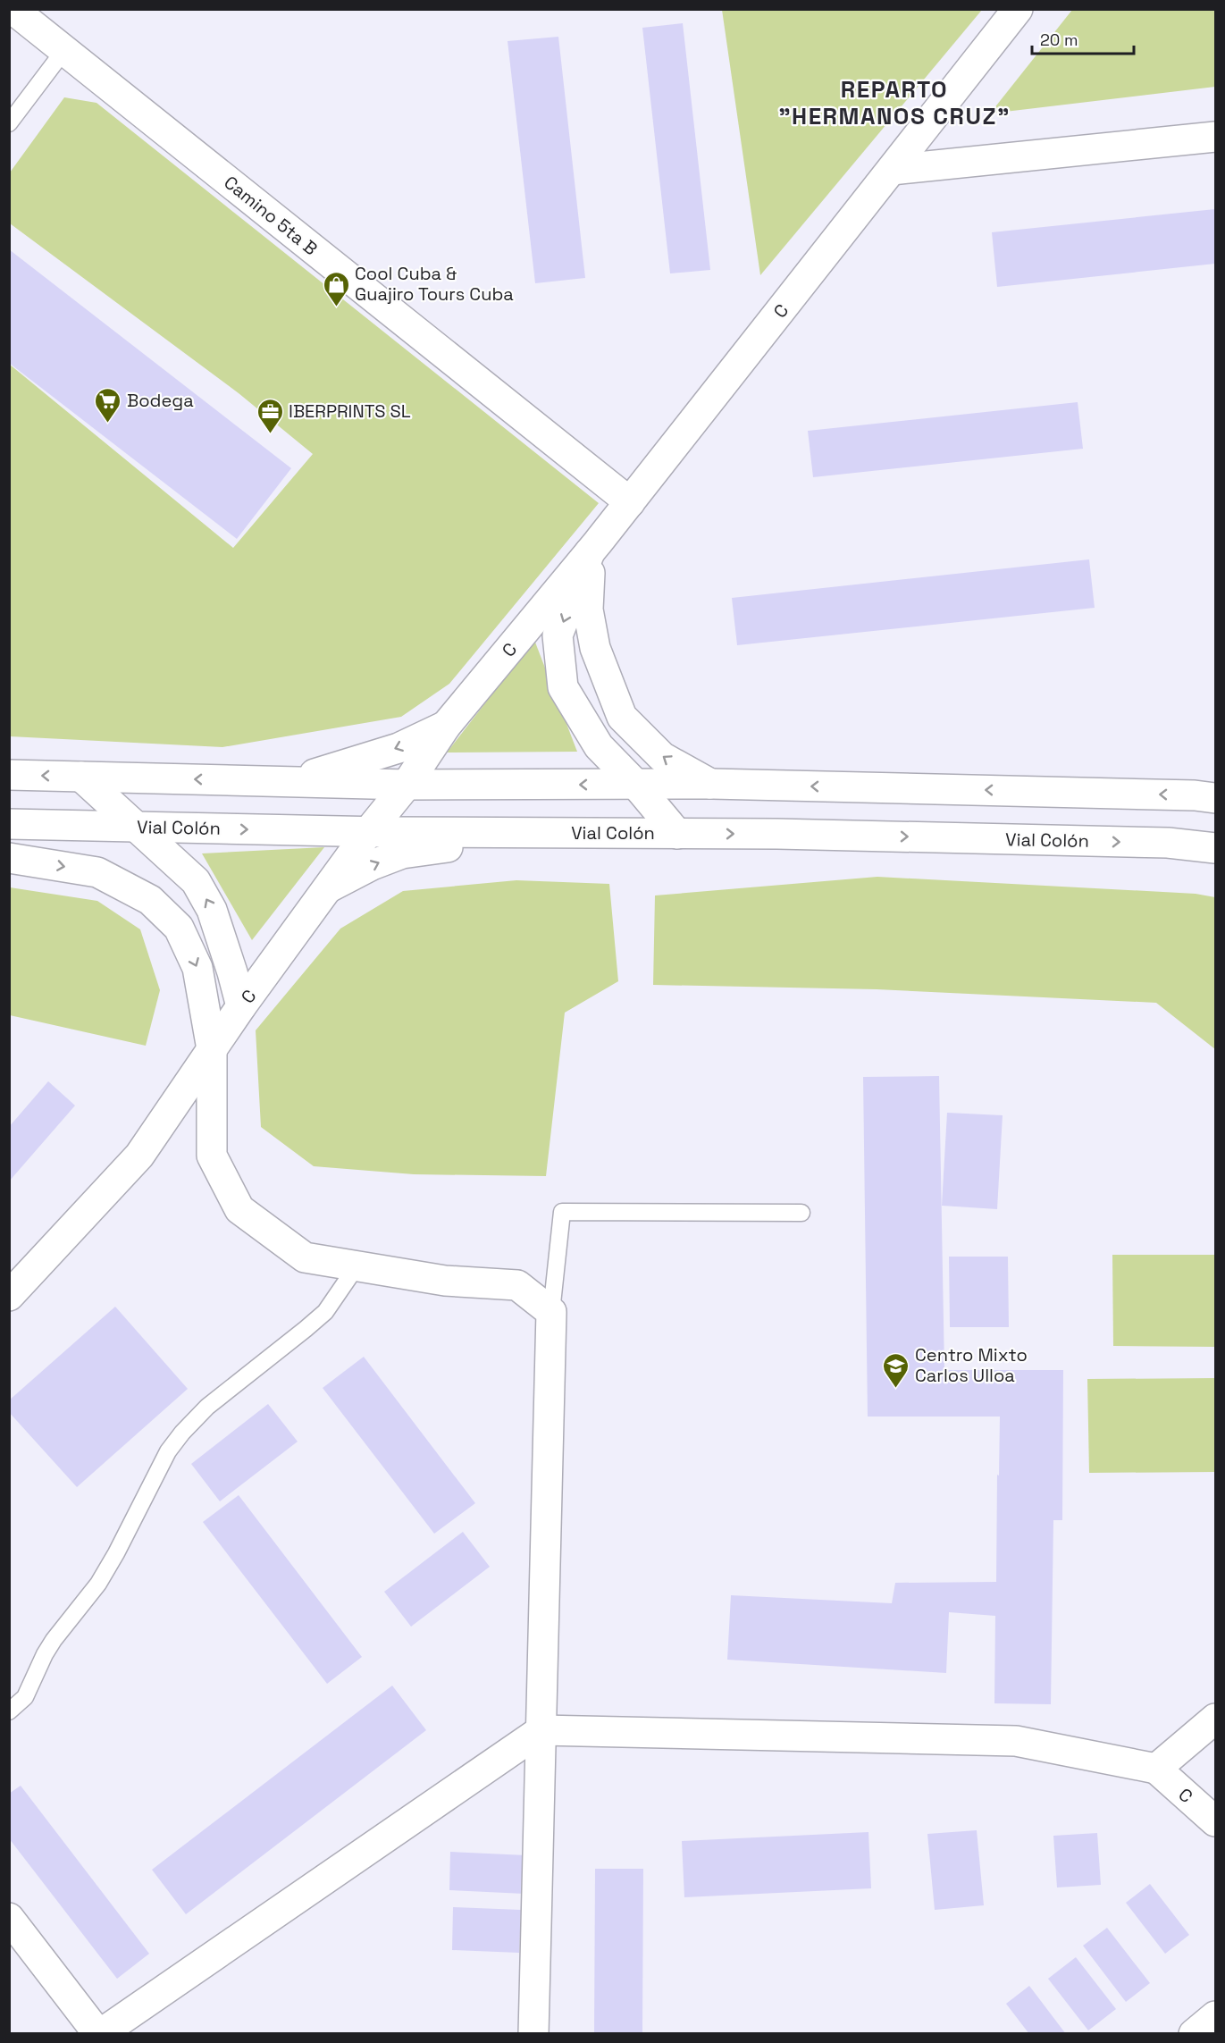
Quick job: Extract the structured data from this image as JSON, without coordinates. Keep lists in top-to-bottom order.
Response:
{
  "streets": {
    "street": ["Camino 5ta B", "C", "Vial Colón"]
  },
  "crossings": [
    ["Camino 5ta B", "C"],
    ["C", "Vial Colón"]
  ],
  "districts": ["REPARTO \"HERMANOS CRUZ\""],
  "places": {
    "shop": ["Cool Cuba & Guajiro Tours Cuba"],
    "supermarket": ["Bodega"],
    "office": ["IBERPRINTS SL"],
    "school or university": ["Centro Mixto Carlos Ulloa"]
  },
  "scale_bar": "20 m"
}
